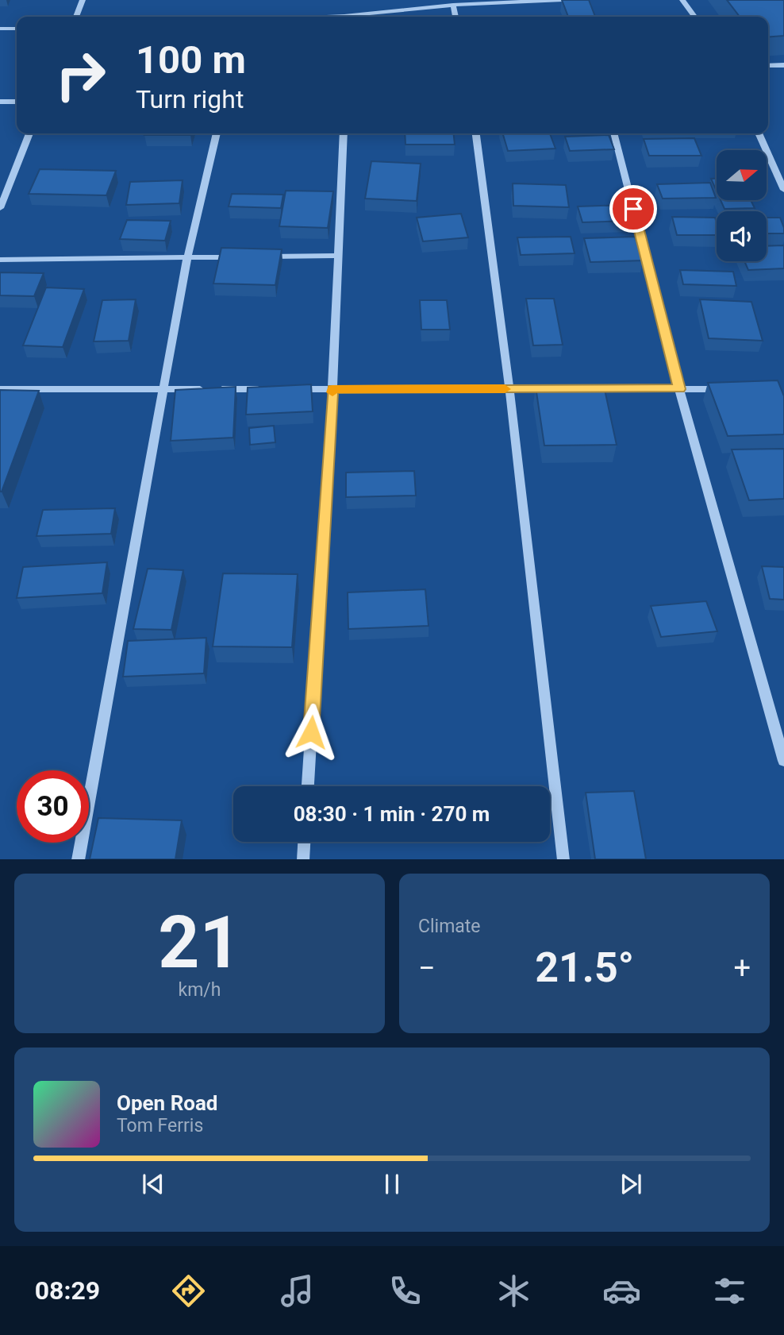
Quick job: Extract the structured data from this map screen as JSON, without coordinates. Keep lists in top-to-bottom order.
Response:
{
  "north": "right",
  "page": {
    "turn": ["100 m", "Turn right"],
    "limit": "30",
    "trip": "08:30 · 1 min · 270 m",
    "tile": [
      ["21", "km/h"],
      "Climate"
    ],
    "heat": ["−", "21.5°", "+"],
    "song": ["Open Road", "Tom Ferris"],
    "tabs": "08:29"
  }
}
